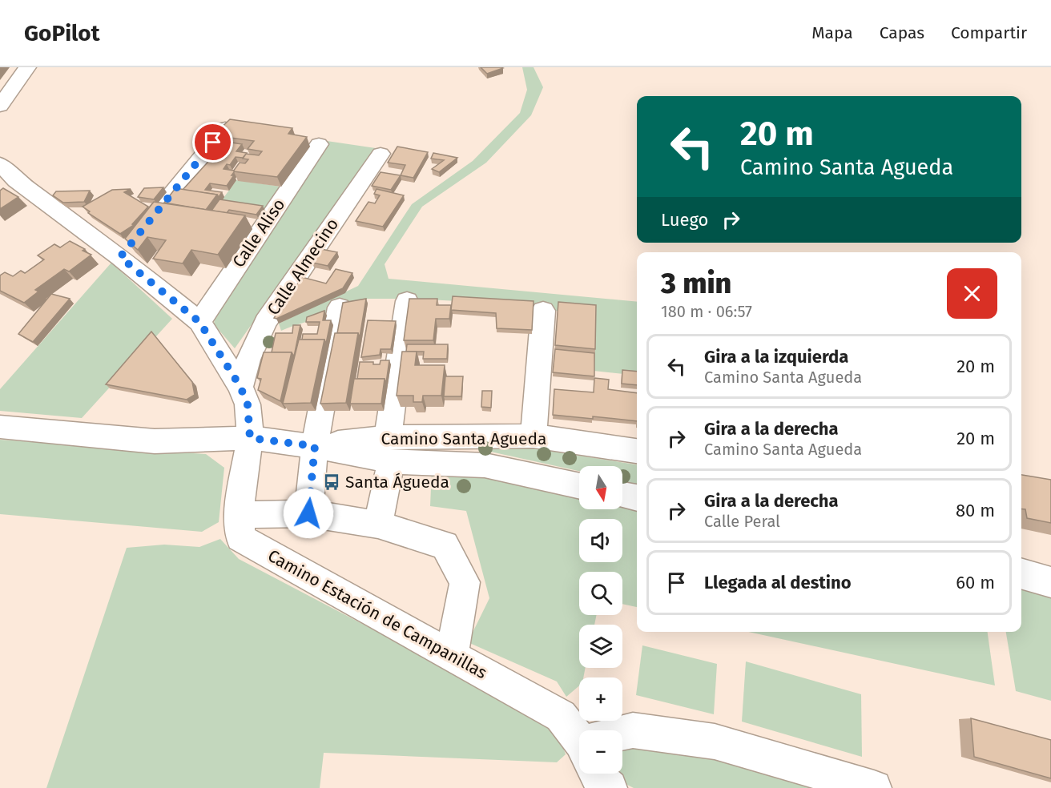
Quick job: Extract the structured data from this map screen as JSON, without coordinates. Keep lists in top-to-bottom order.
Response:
{
  "streets": {
    "street": [
      "Calle Aliso",
      "Calle Almecino",
      "Camino Santa Agueda",
      "Camino Estación de Campanillas"
    ]
  },
  "crossings": [
    ["Camino Santa Agueda", "Camino Estación de Campanillas"]
  ],
  "places": {
    "bus stop": ["Santa Águeda"]
  },
  "north": "bottom",
  "page": {
    "header": "GoPilot",
    "nav": ["Mapa", "Capas", "Compartir"],
    "turn": ["20 m", "Camino Santa Agueda"],
    "then": "Luego",
    "heading": ["3 min", "180 m · 06:57"],
    "list": [
      {
        "name": "Gira a la izquierda",
        "note": "Camino Santa Agueda",
        "value": "20 m"
      },
      {
        "name": "Gira a la derecha",
        "note": "Camino Santa Agueda",
        "value": "20 m"
      },
      {
        "name": "Gira a la derecha",
        "note": "Calle Peral",
        "value": "80 m"
      },
      {
        "name": "Llegada al destino",
        "value": "60 m"
      }
    ],
    "map_buttons": ["+", "−"]
  }
}
